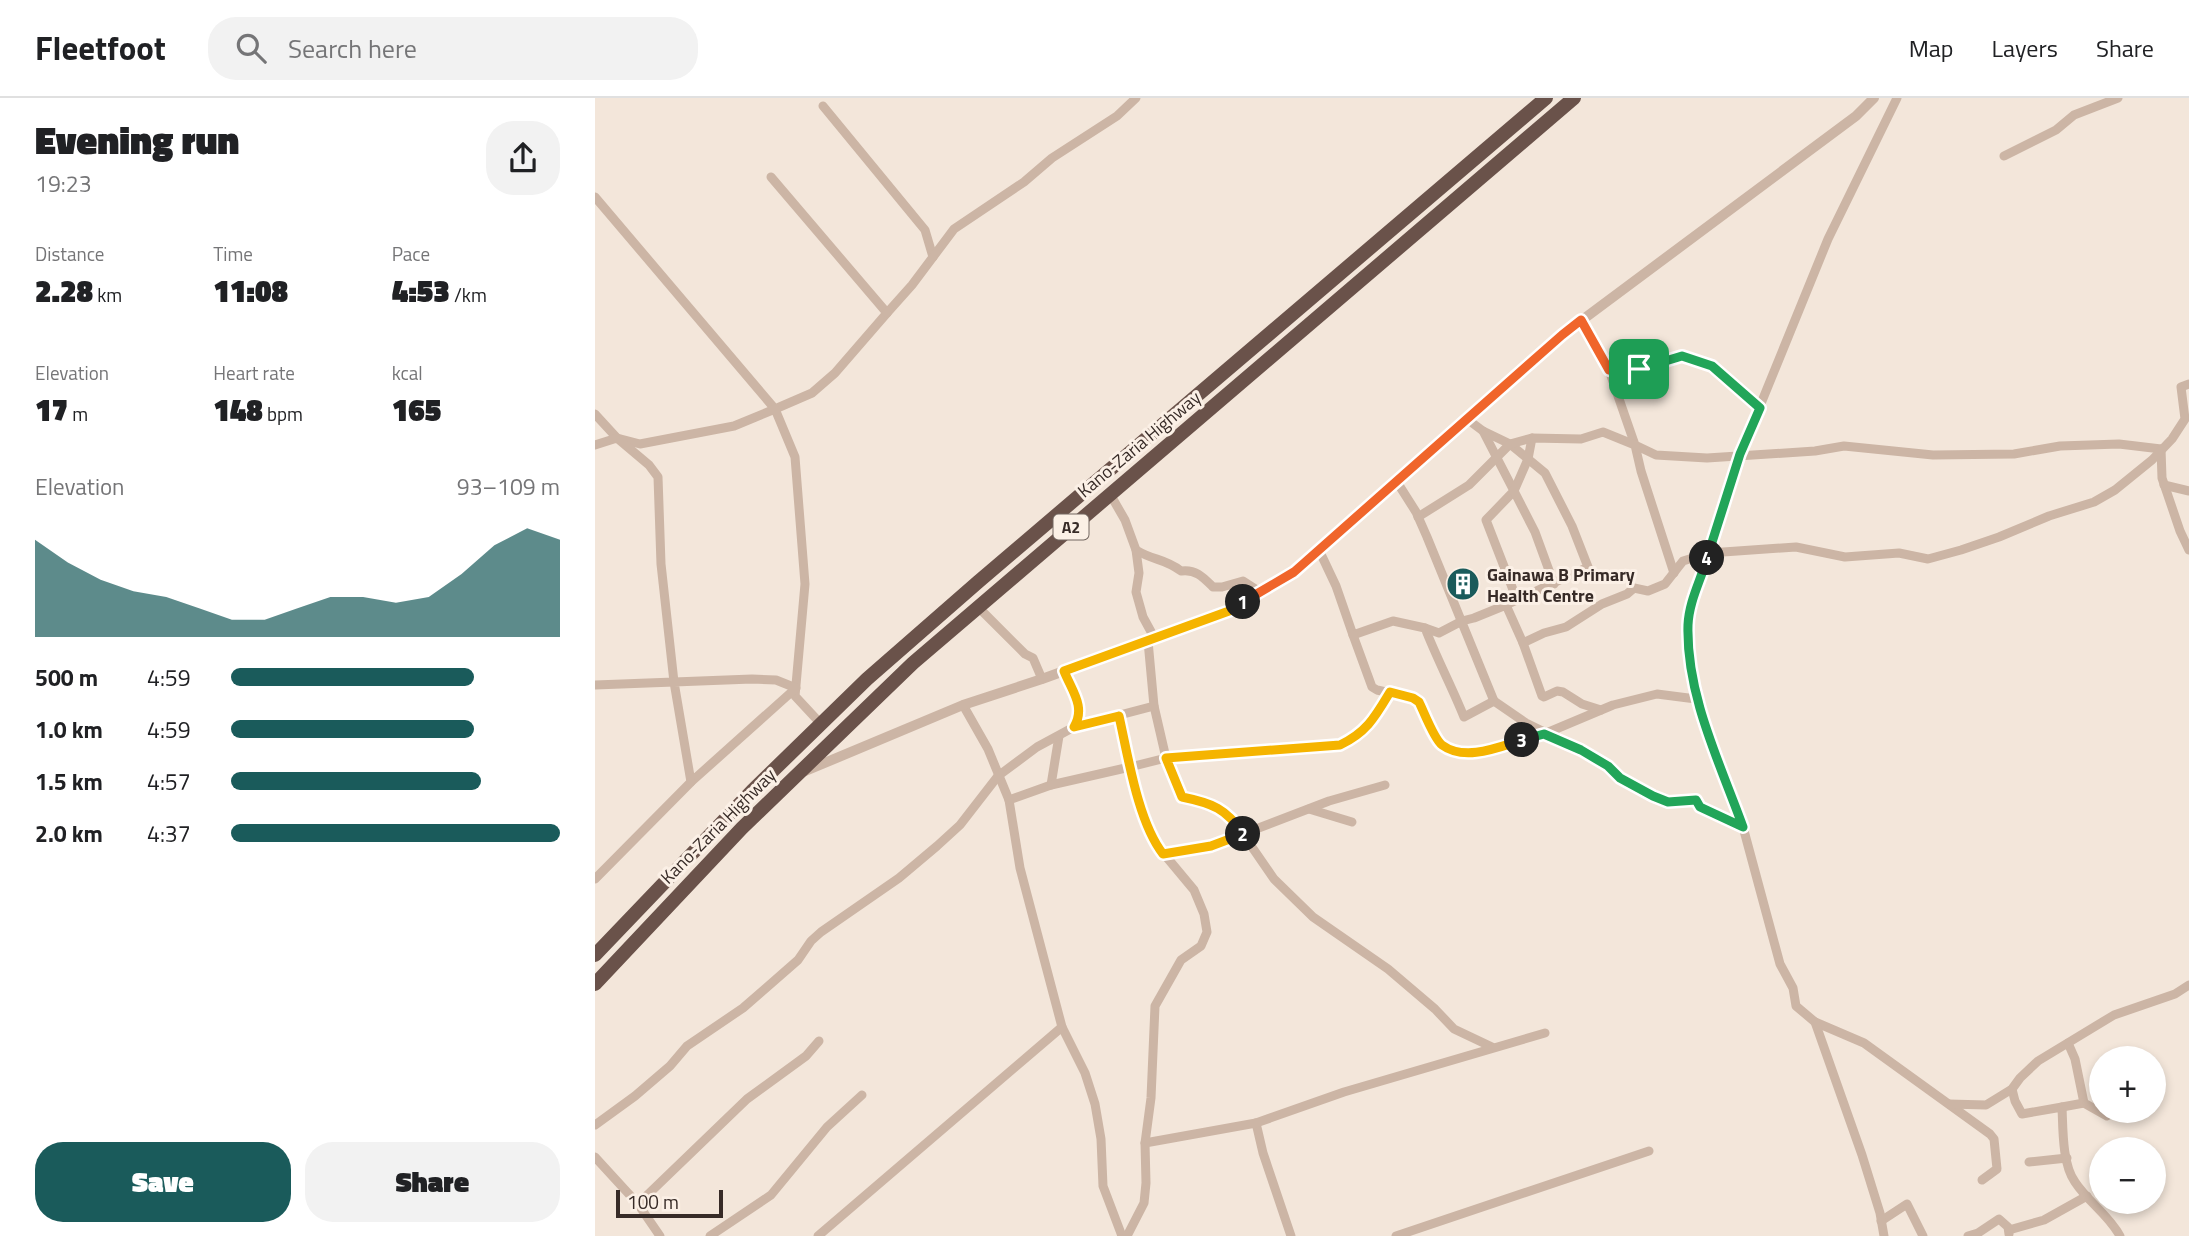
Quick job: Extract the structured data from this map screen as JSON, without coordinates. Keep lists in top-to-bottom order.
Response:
{
  "streets": {
    "highway": ["Kano-Zaria Highway", "A2"]
  },
  "places": {
    "building": ["Gainawa B Primary Health Centre"]
  },
  "scale_bar": "100 m",
  "page": {
    "header": "Fleetfoot",
    "search": "Search here",
    "nav": ["Map", "Layers", "Share"],
    "heading": ["Evening run", "19:23"],
    "stats": [
      ["Distance", "2.28 km"],
      ["Time", "11:08"],
      ["Pace", "4:53 /km"],
      ["Elevation", "17 m"],
      ["Heart rate", "148 bpm"],
      ["kcal", "165"]
    ],
    "chart": ["Elevation", "93–109 m"],
    "pins": [
      "4",
      "1",
      "3",
      "2"
    ],
    "list": [
      {
        "name": "500 m",
        "note": "4:59"
      },
      {
        "name": "1.0 km",
        "note": "4:59"
      },
      {
        "name": "1.5 km",
        "note": "4:57"
      },
      {
        "name": "2.0 km",
        "note": "4:37"
      }
    ],
    "map_buttons": ["+", "−"],
    "buttons": ["Save", "Share"],
    "scale": "100 m"
  }
}
